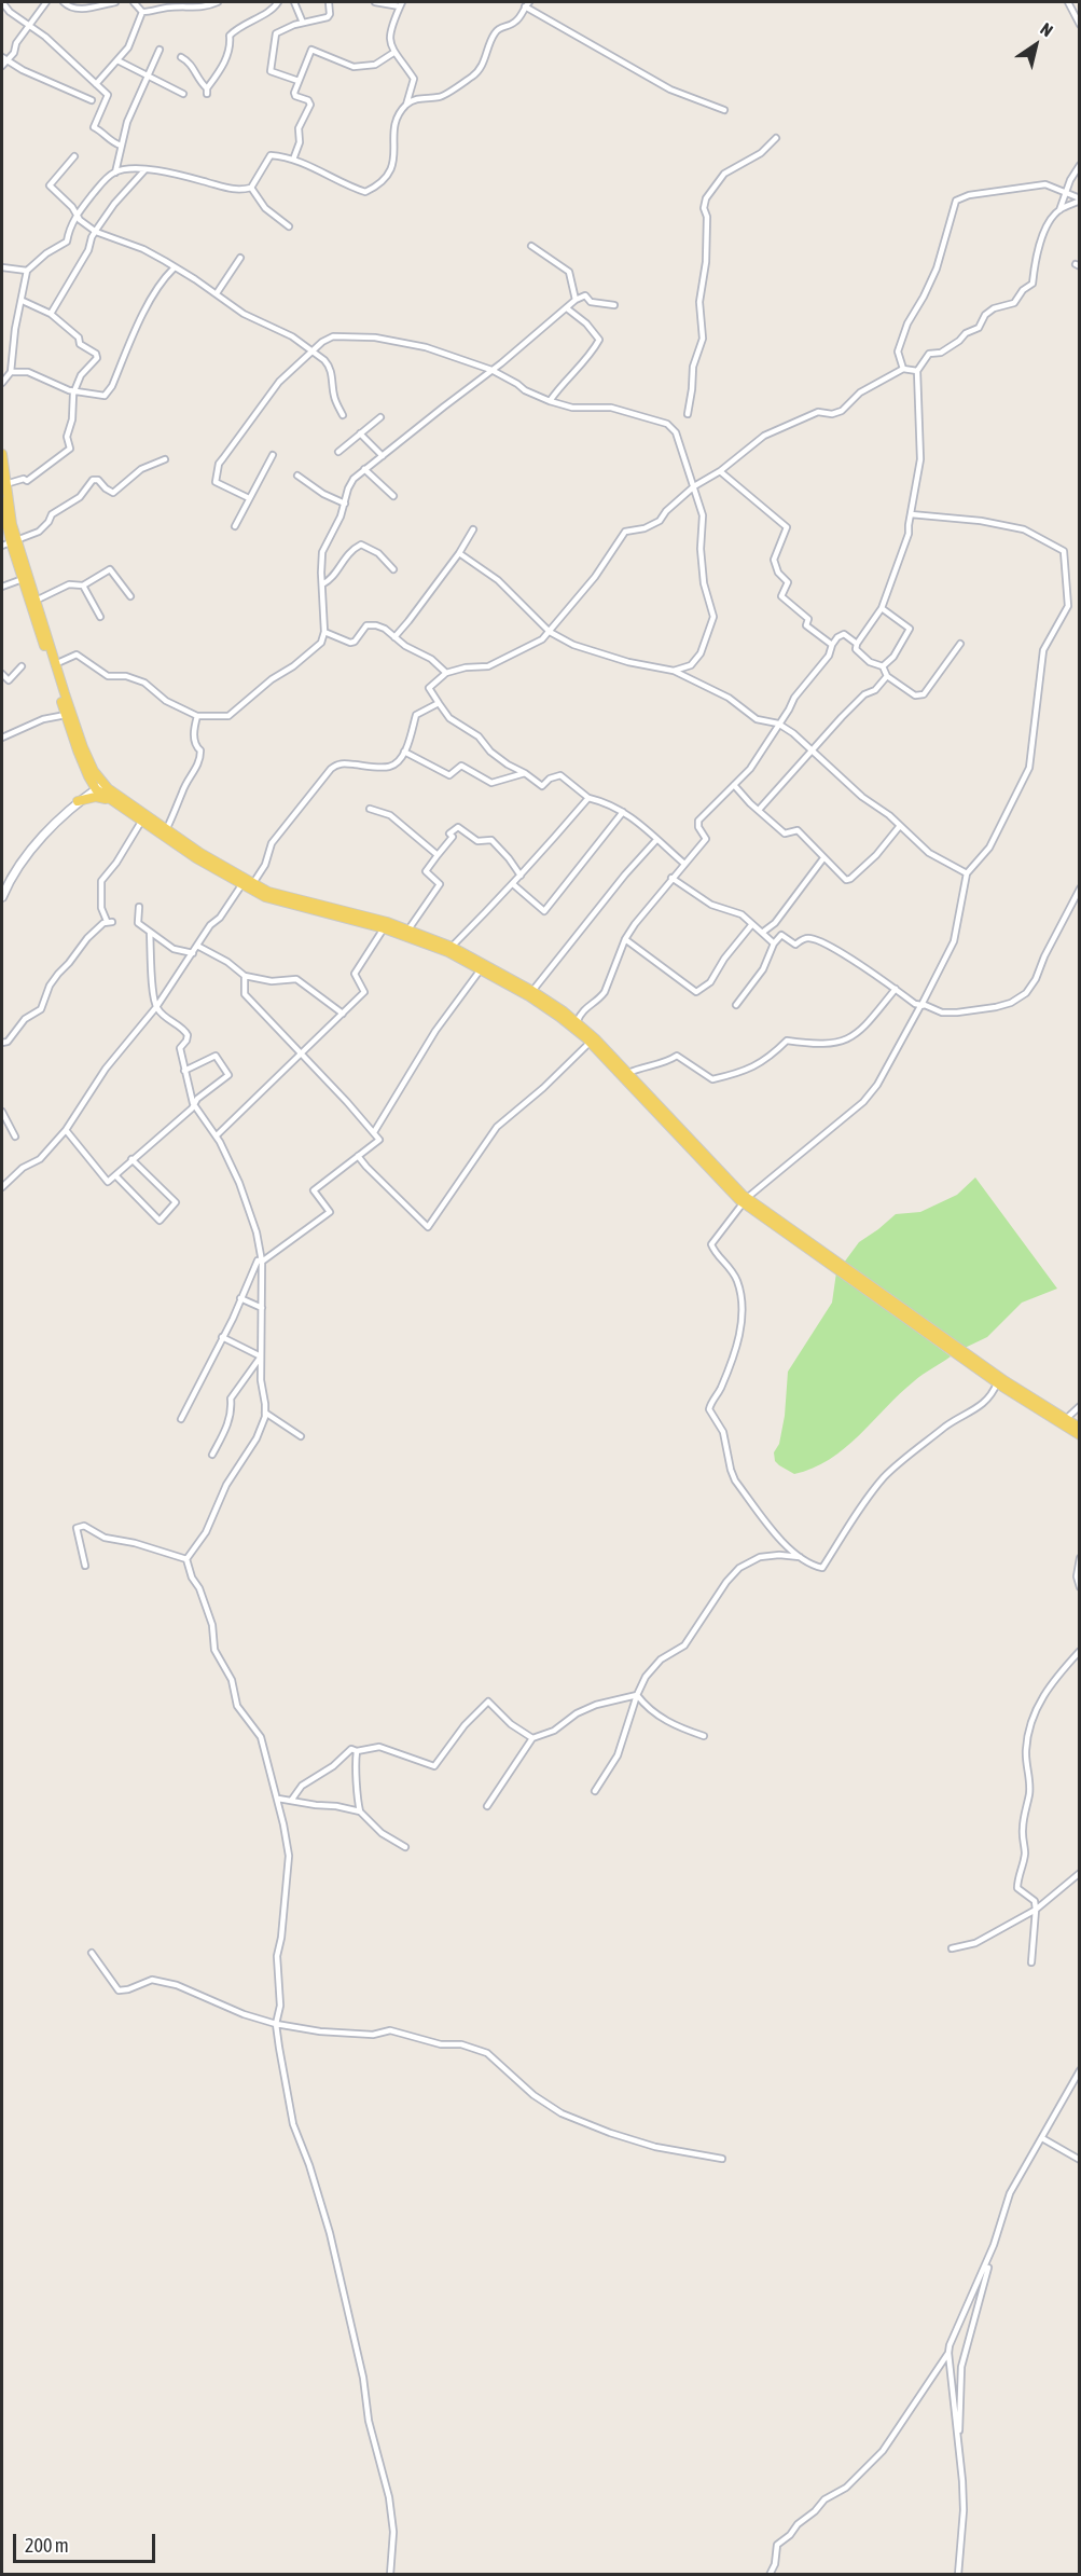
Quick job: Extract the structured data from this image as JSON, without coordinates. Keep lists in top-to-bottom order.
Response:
{
  "scale_bar": "200 m",
  "north": "top right"
}
